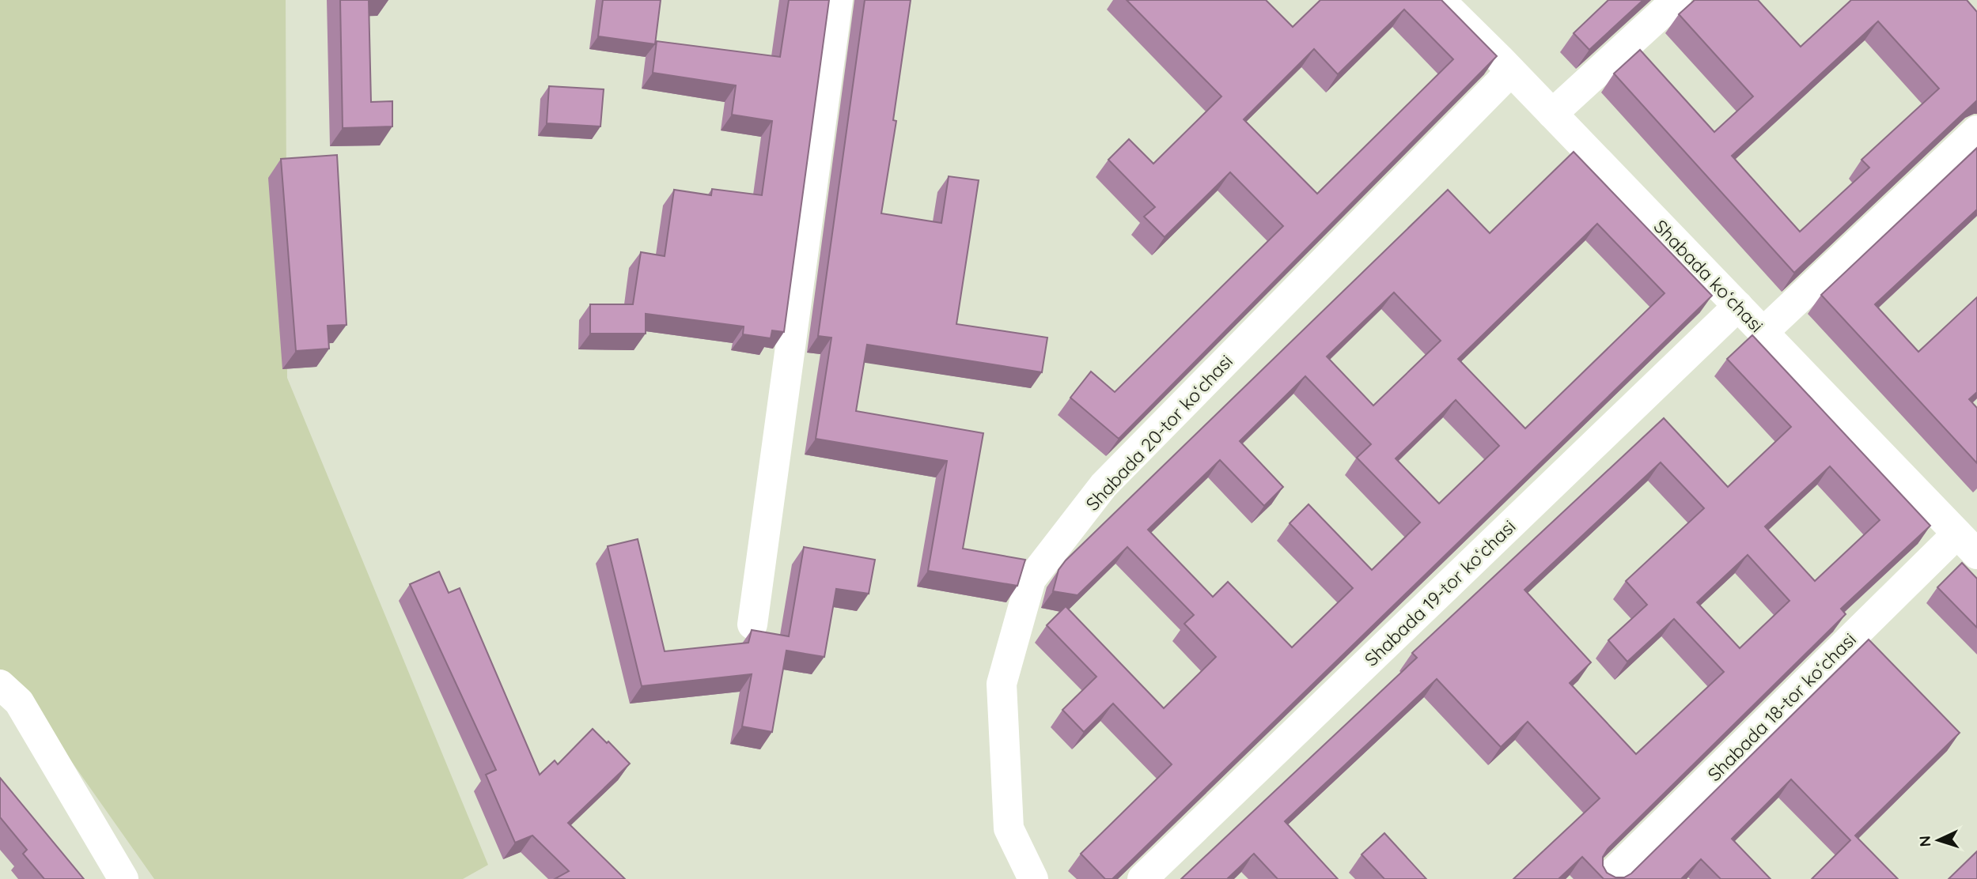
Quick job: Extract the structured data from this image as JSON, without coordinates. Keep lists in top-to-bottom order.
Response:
{
  "streets": {
    "street": [
      "Shabada koʻchasi",
      "Shabada 20-tor koʻchasi",
      "Shabada 19-tor koʻchasi",
      "Shabada 18-tor koʻchasi"
    ]
  },
  "crossings": [
    ["Shabada koʻchasi", "Shabada 20-tor koʻchasi"],
    ["Shabada koʻchasi", "Shabada 19-tor koʻchasi"],
    ["Shabada koʻchasi", "Shabada 18-tor koʻchasi"]
  ],
  "north": "left"
}
